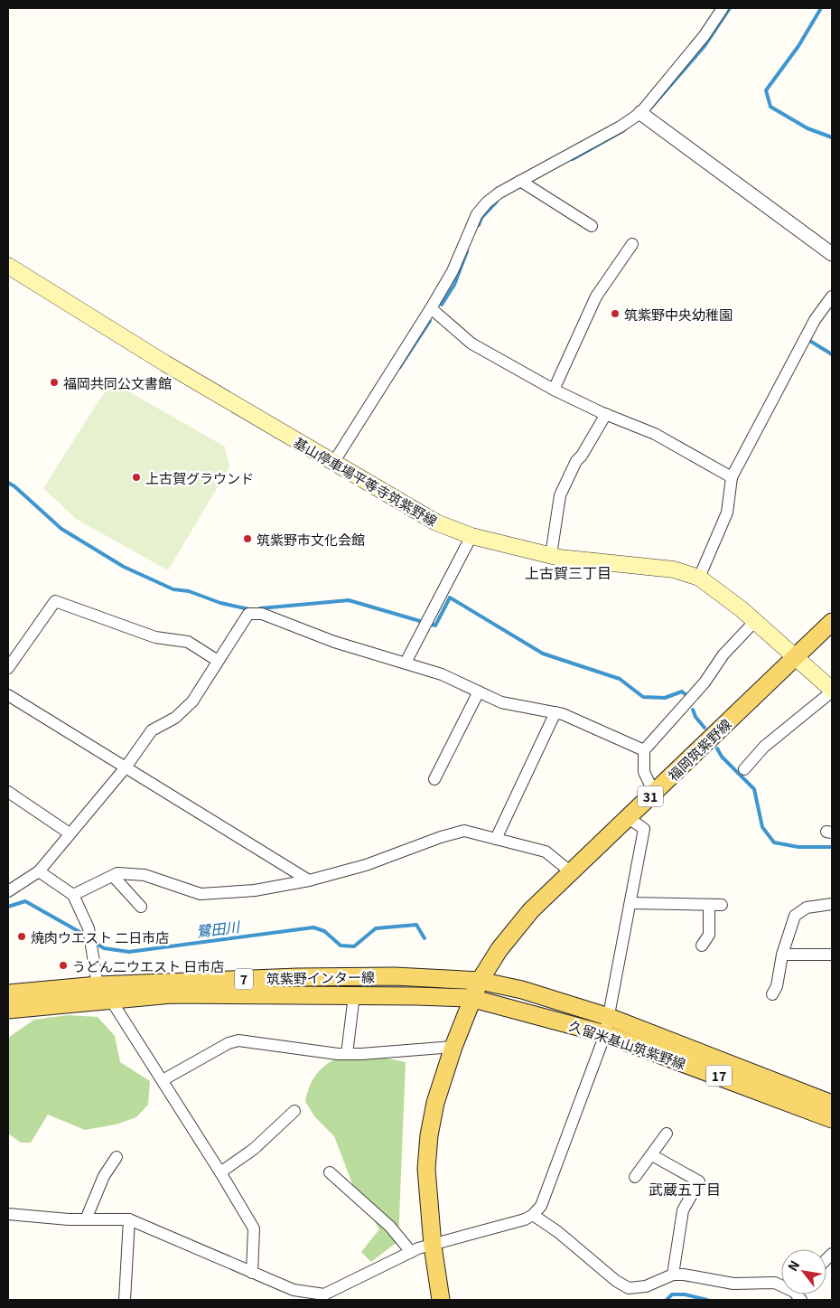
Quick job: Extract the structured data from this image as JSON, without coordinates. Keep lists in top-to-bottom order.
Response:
{
  "streets": {
    "main road": [
      "基山停車場平等寺筑紫野線",
      "福岡筑紫野線",
      "31",
      "筑紫野インター線",
      "7",
      "久留米基山筑紫野線",
      "17"
    ]
  },
  "crossings": [
    ["基山停車場平等寺筑紫野線", "福岡筑紫野線"],
    ["福岡筑紫野線", "筑紫野インター線"],
    ["福岡筑紫野線", "久留米基山筑紫野線"],
    ["筑紫野インター線", "久留米基山筑紫野線"]
  ],
  "districts": ["上古賀三丁目", "武蔵五丁目"],
  "water": ["鷺田川"],
  "places": [
    "筑紫野中央幼稚園",
    "福岡共同公文書館",
    "上古賀グラウンド",
    "筑紫野市文化会館",
    "焼肉ウエスト 二日市店",
    "うどん二ウエスト 日市店"
  ],
  "north": "top left"
}
